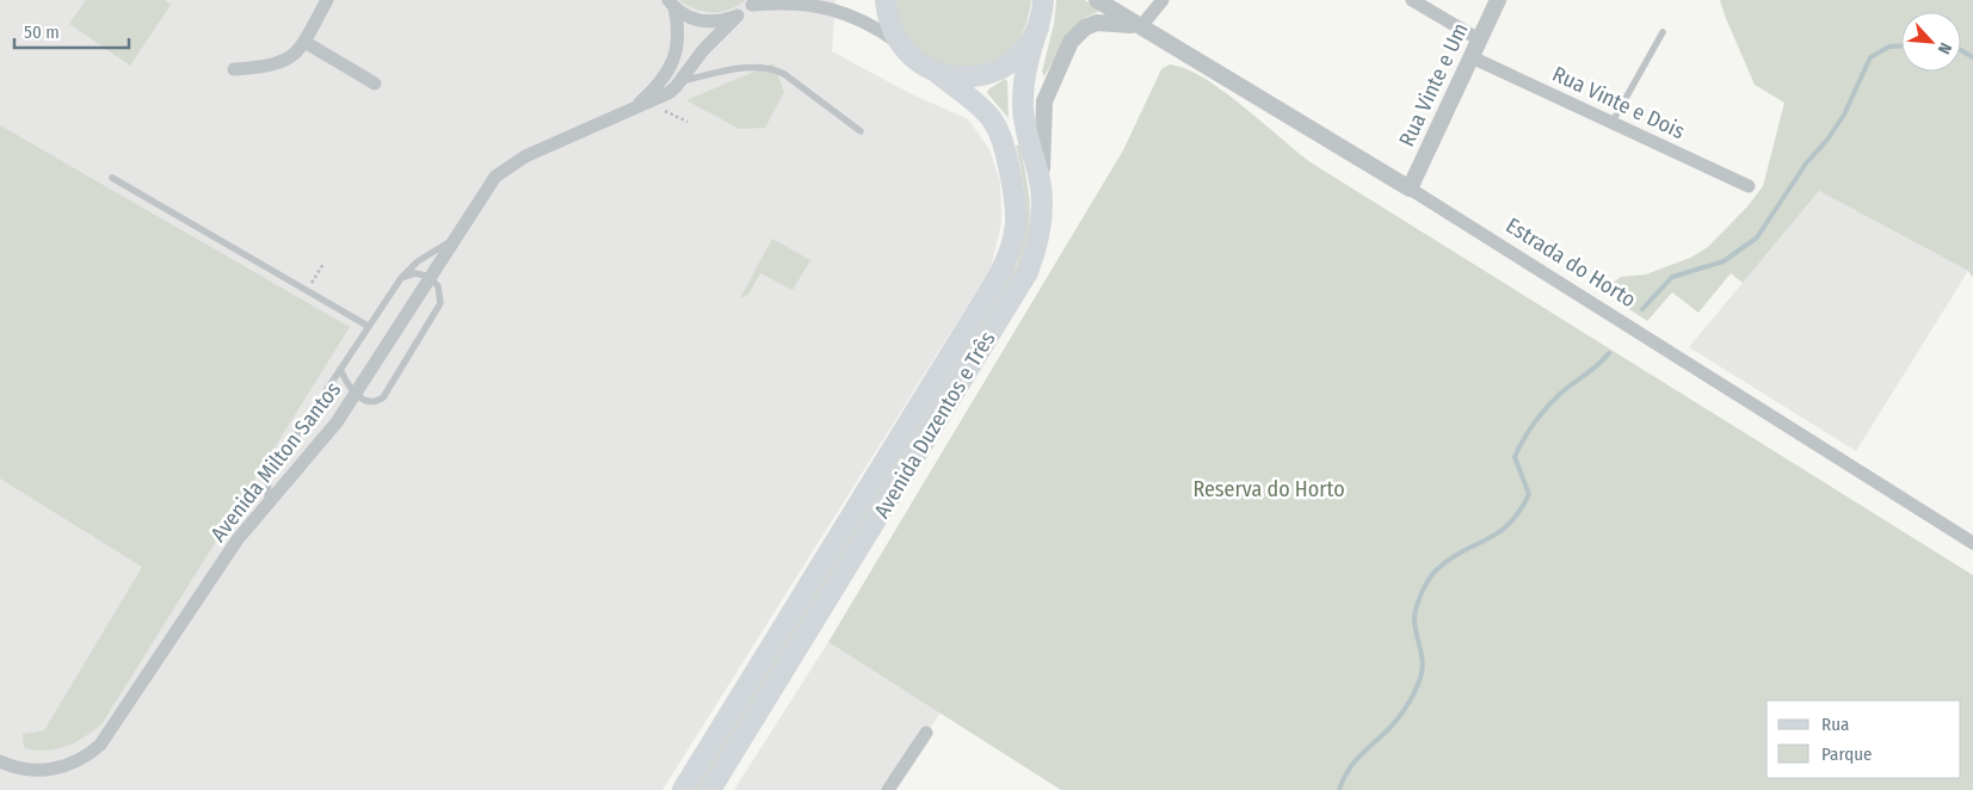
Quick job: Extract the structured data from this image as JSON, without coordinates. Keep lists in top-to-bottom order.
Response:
{
  "streets": {
    "main road": ["Avenida Duzentos e Três"],
    "street": [
      "Rua Vinte e Um",
      "Rua Vinte e Dois",
      "Estrada do Horto",
      "Avenida Milton Santos"
    ]
  },
  "crossings": [
    ["Rua Vinte e Um", "Rua Vinte e Dois"],
    ["Rua Vinte e Um", "Estrada do Horto"],
    ["Estrada do Horto", "Avenida Duzentos e Três"]
  ],
  "parks": ["Reserva do Horto"],
  "legend": ["Rua", "Parque"],
  "scale_bar": "50 m",
  "north": "bottom right"
}
